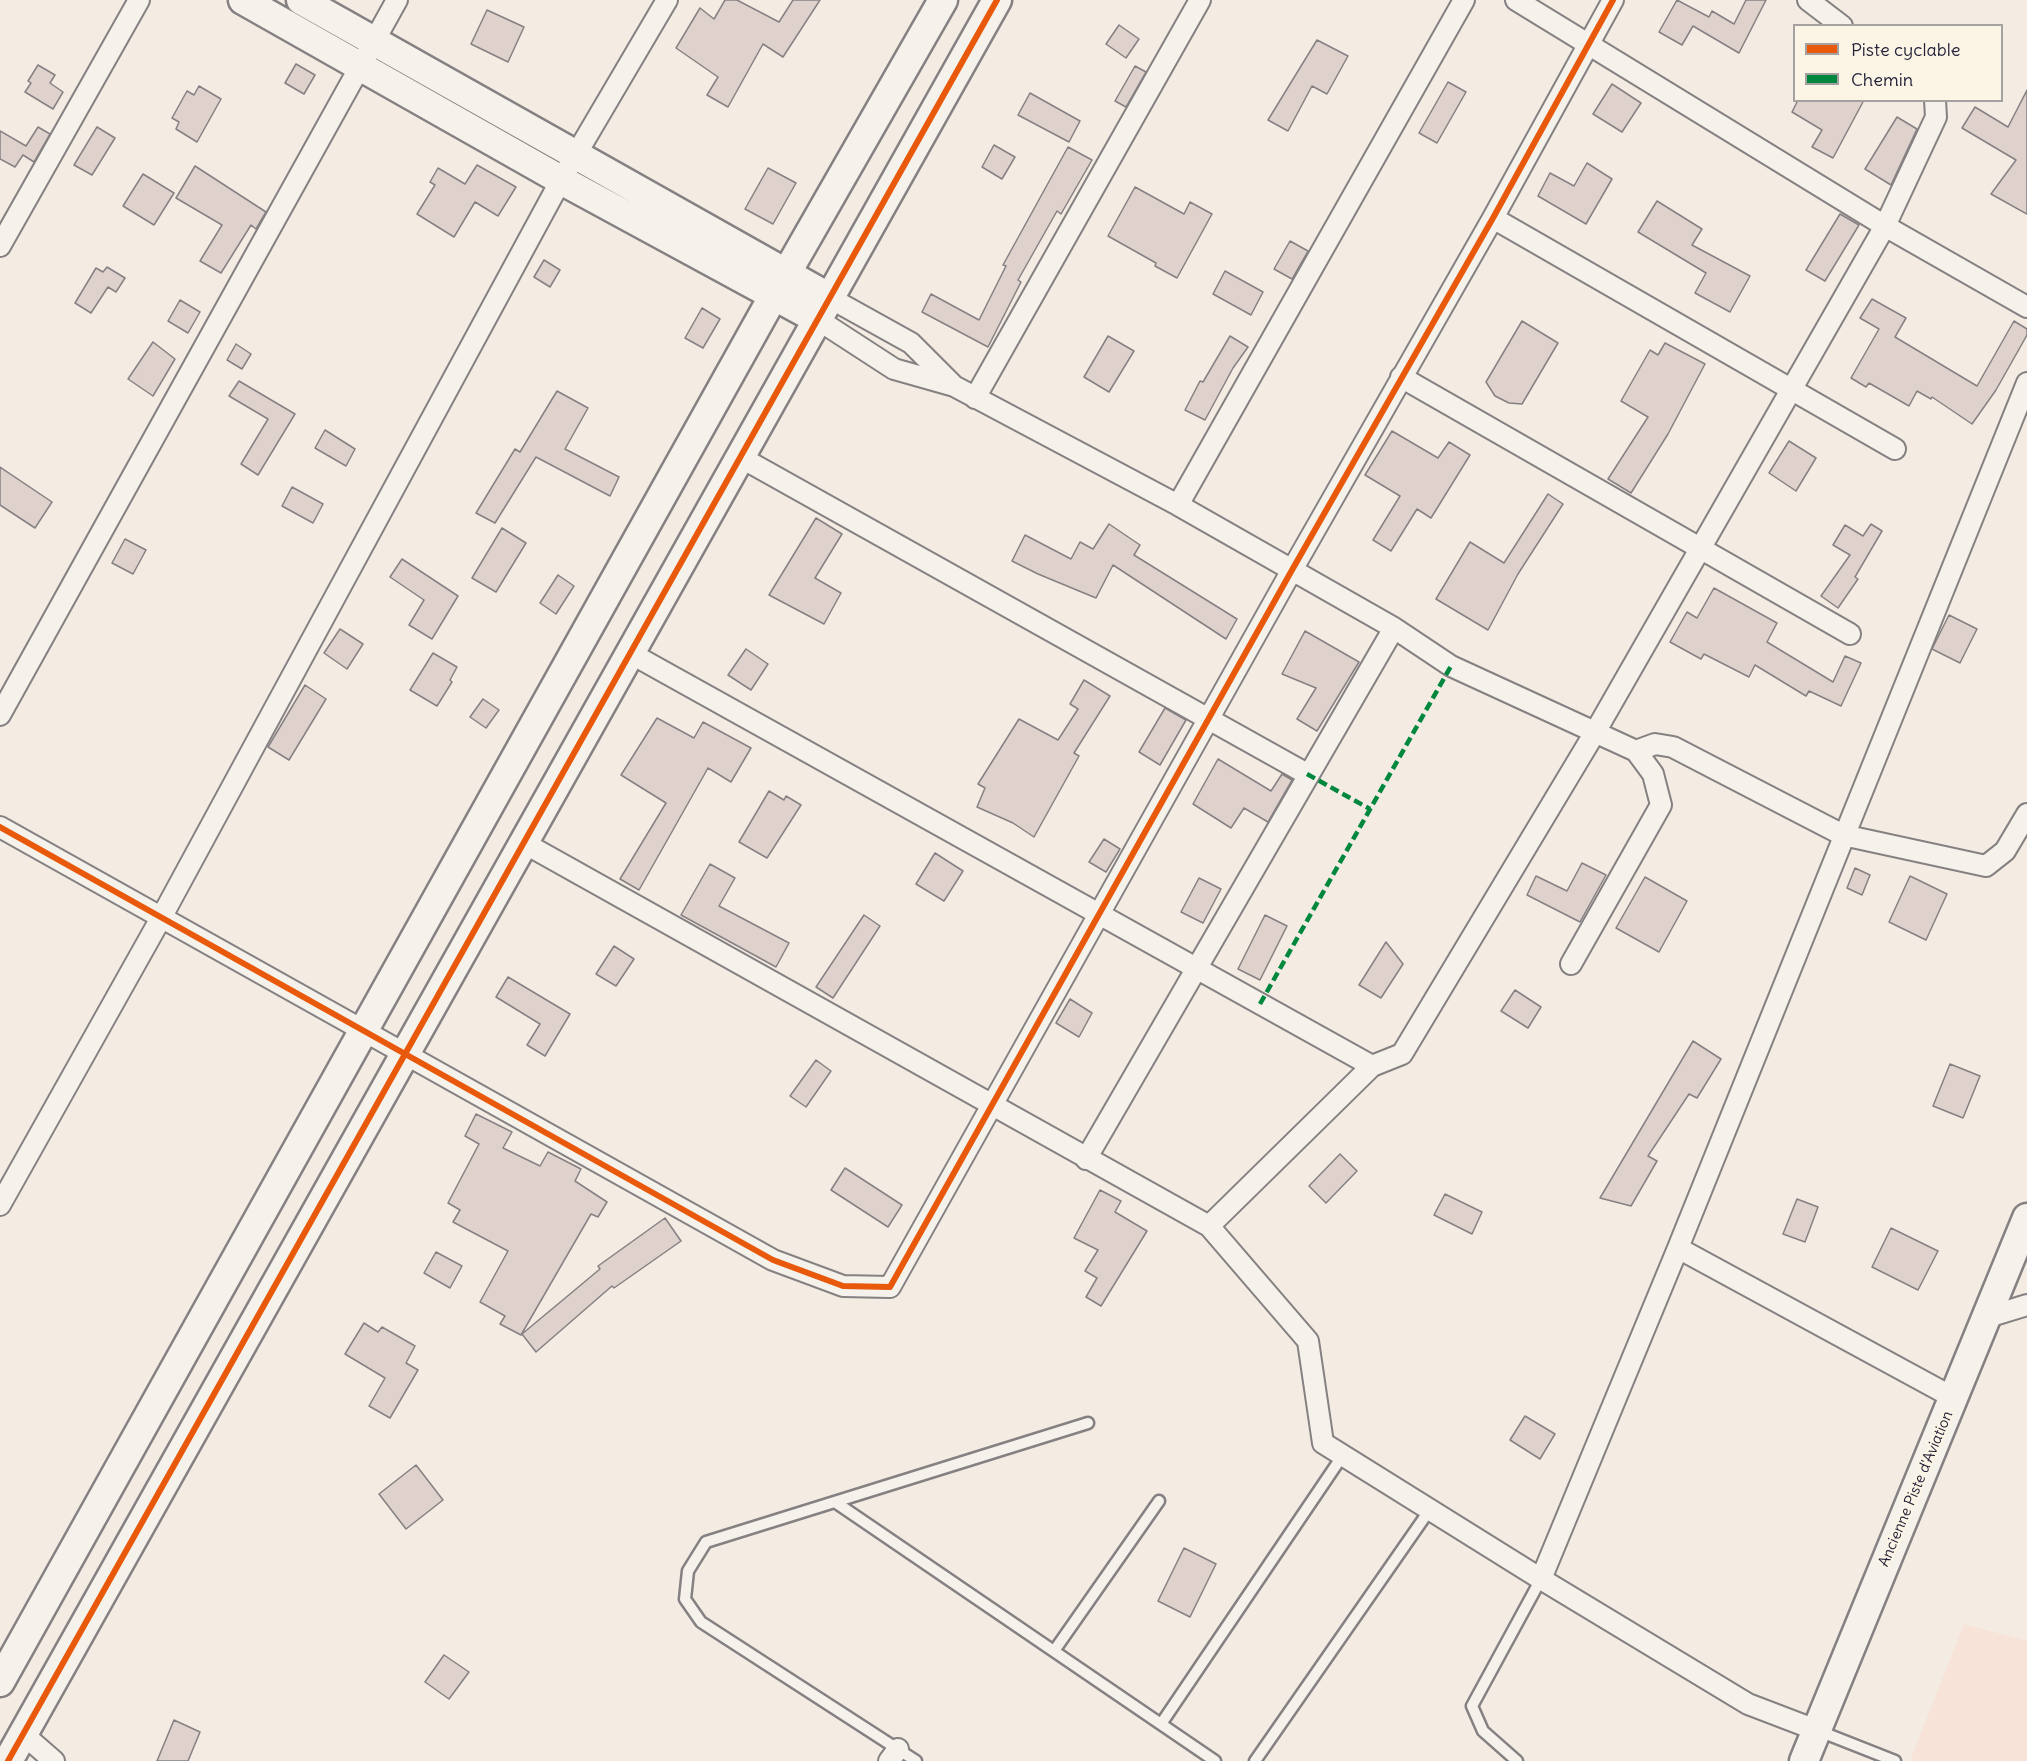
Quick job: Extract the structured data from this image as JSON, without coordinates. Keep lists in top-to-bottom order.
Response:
{
  "streets": {
    "street": ["Ancienne Piste d'Aviation"]
  },
  "legend": ["Piste cyclable", "Chemin"]
}
